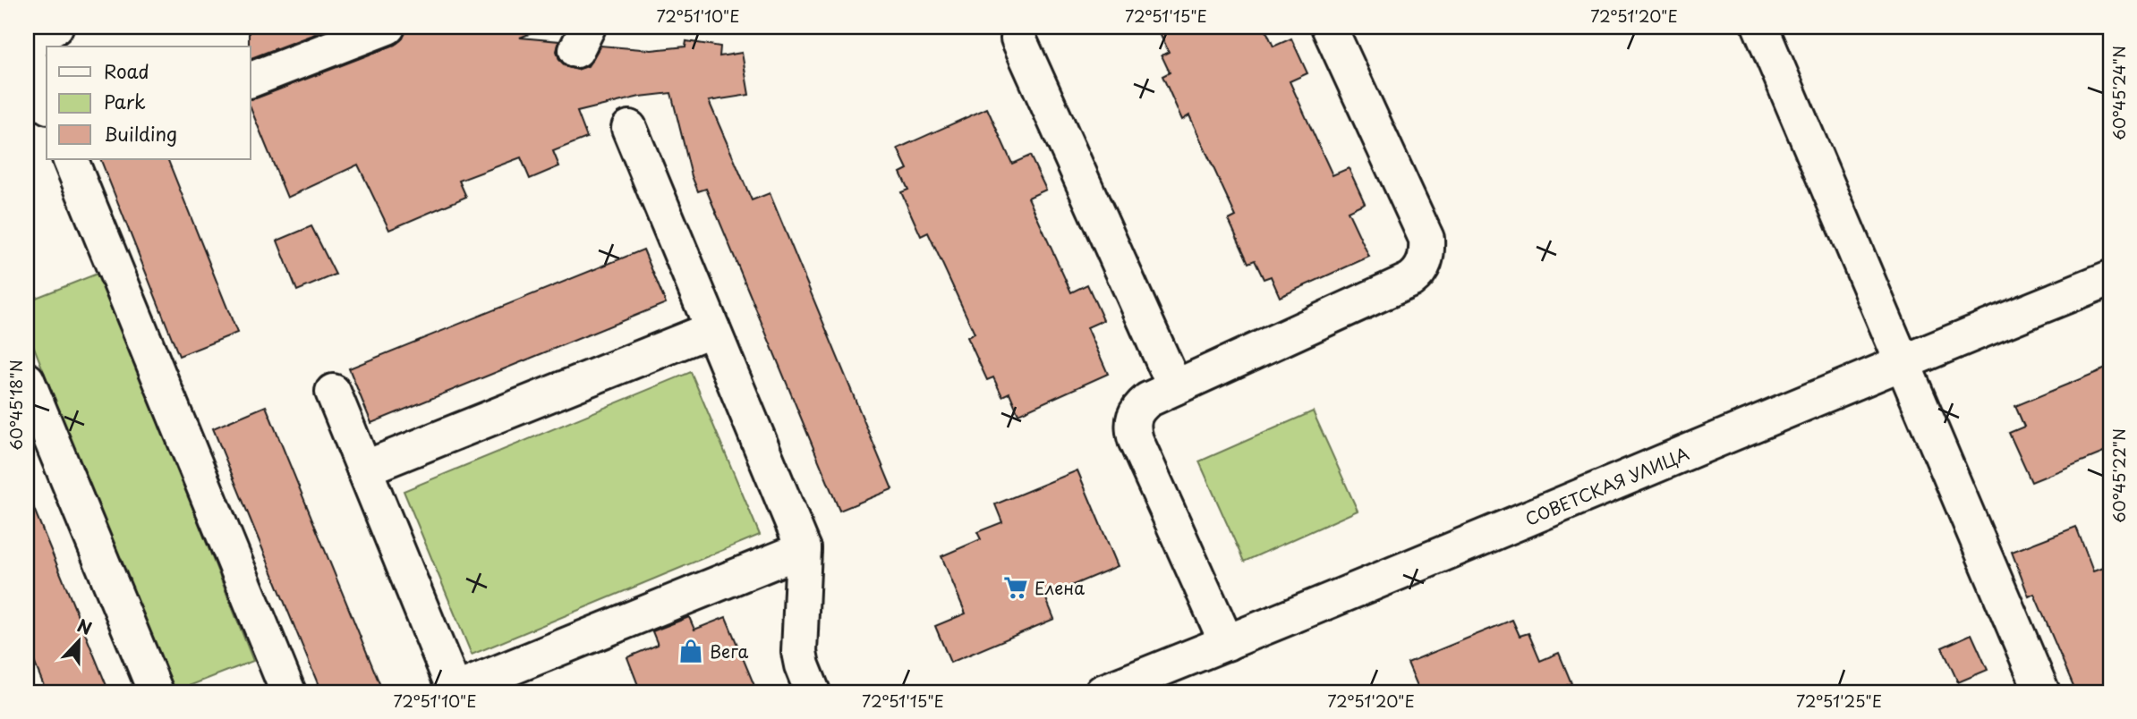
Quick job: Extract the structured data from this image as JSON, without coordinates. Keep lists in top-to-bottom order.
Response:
{
  "streets": {
    "street": ["СОВЕТСКАЯ УЛИЦА"]
  },
  "places": {
    "supermarket": ["Елена"],
    "shop": ["Вега"]
  },
  "legend": ["Road", "Park", "Building"],
  "north": "top",
  "coordinates": [
    "72°51'10\"E",
    "72°51'15\"E",
    "72°51'20\"E",
    "60°45'24\"N",
    "60°45'18\"N",
    "60°45'22\"N",
    "72°51'25\"E"
  ]
}
